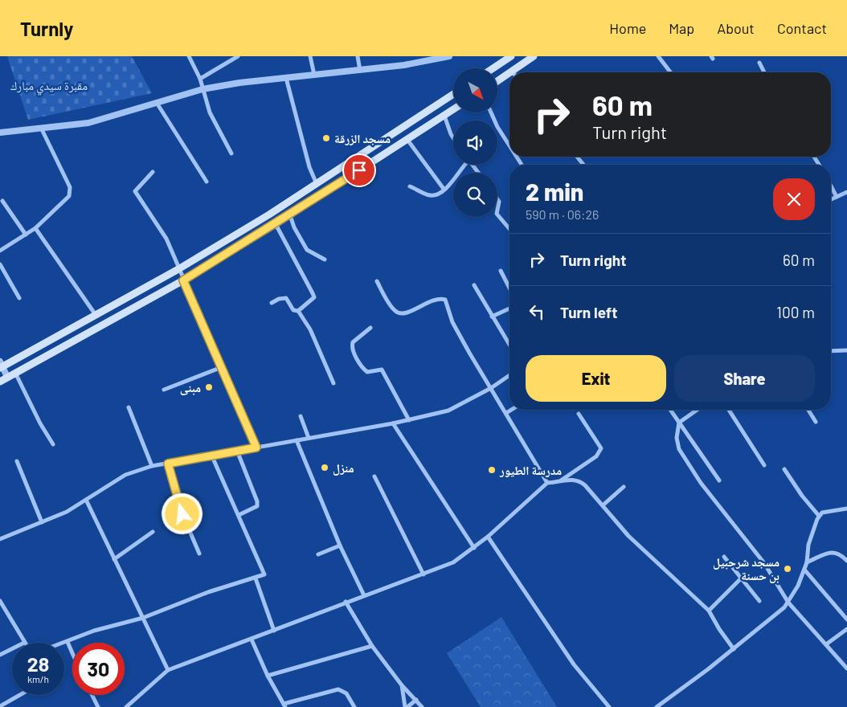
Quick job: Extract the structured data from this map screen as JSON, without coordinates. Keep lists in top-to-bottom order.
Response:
{
  "parks": ["مقبرة سيدي مبارك"],
  "places": [
    "مسجد الزرقة",
    "مبنى",
    "منزل",
    "مدرسة الطيور",
    "مسجد شرحبيل بن حسنة"
  ],
  "north": "bottom right",
  "page": {
    "header": "Turnly",
    "nav": [
      "Home",
      "Map",
      "About",
      "Contact"
    ],
    "turn": ["60 m", "Turn right"],
    "heading": ["2 min", "590 m · 06:26"],
    "list": [
      {
        "name": "Turn right",
        "value": "60 m"
      },
      {
        "name": "Turn left",
        "value": "100 m"
      }
    ],
    "buttons": ["Exit", "Share"],
    "speed": "28 km/h",
    "limit": "30"
  }
}
